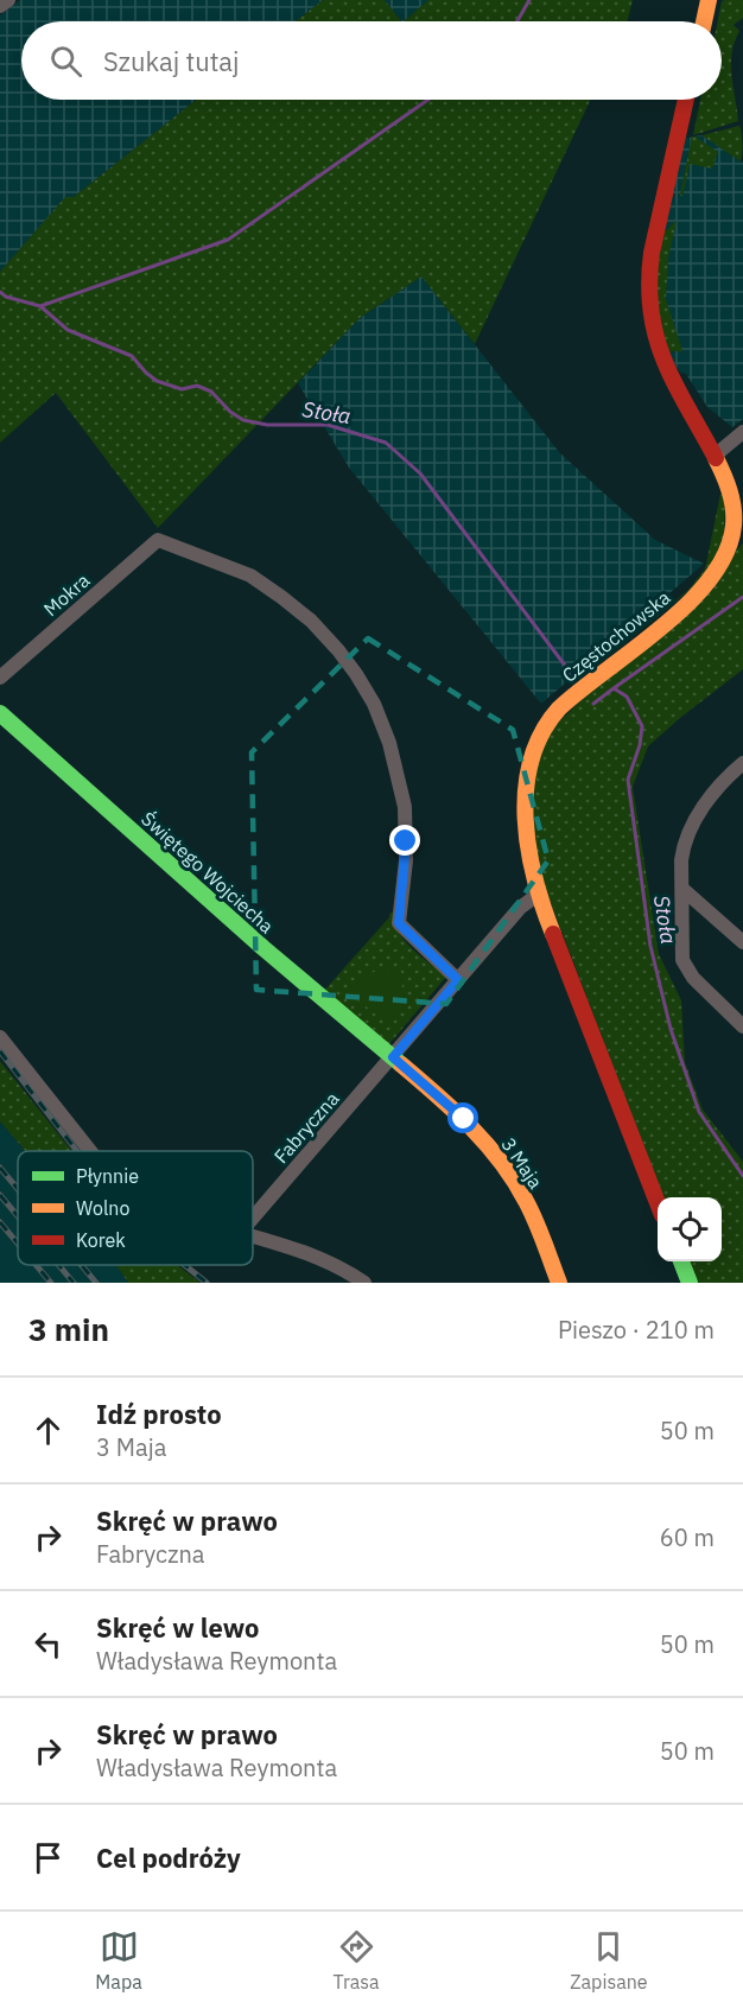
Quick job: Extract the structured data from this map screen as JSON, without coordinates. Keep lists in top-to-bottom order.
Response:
{
  "streets": {
    "street": [
      "Mokra",
      "Częstochowska",
      "Świętego Wojciecha",
      "Fabryczna",
      "3 Maja"
    ]
  },
  "crossings": [
    ["Mokra", "Fabryczna"],
    ["Częstochowska", "Fabryczna"],
    ["Świętego Wojciecha", "Fabryczna"],
    ["Świętego Wojciecha", "3 Maja"],
    ["Fabryczna", "3 Maja"]
  ],
  "water": ["Stoła"],
  "legend": ["Płynnie", "Wolno", "Korek"],
  "page": {
    "search": "Szukaj tutaj",
    "heading": ["3 min", "Pieszo · 210 m"],
    "list": [
      ["Idź prosto", "3 Maja", "50 m"],
      ["Skręć w prawo", "Fabryczna", "60 m"],
      ["Skręć w lewo", "Władysława Reymonta", "50 m"],
      ["Skręć w prawo", "Władysława Reymonta", "50 m"],
      "Cel podróży"
    ],
    "nav": ["Mapa", "Trasa", "Zapisane"]
  }
}
